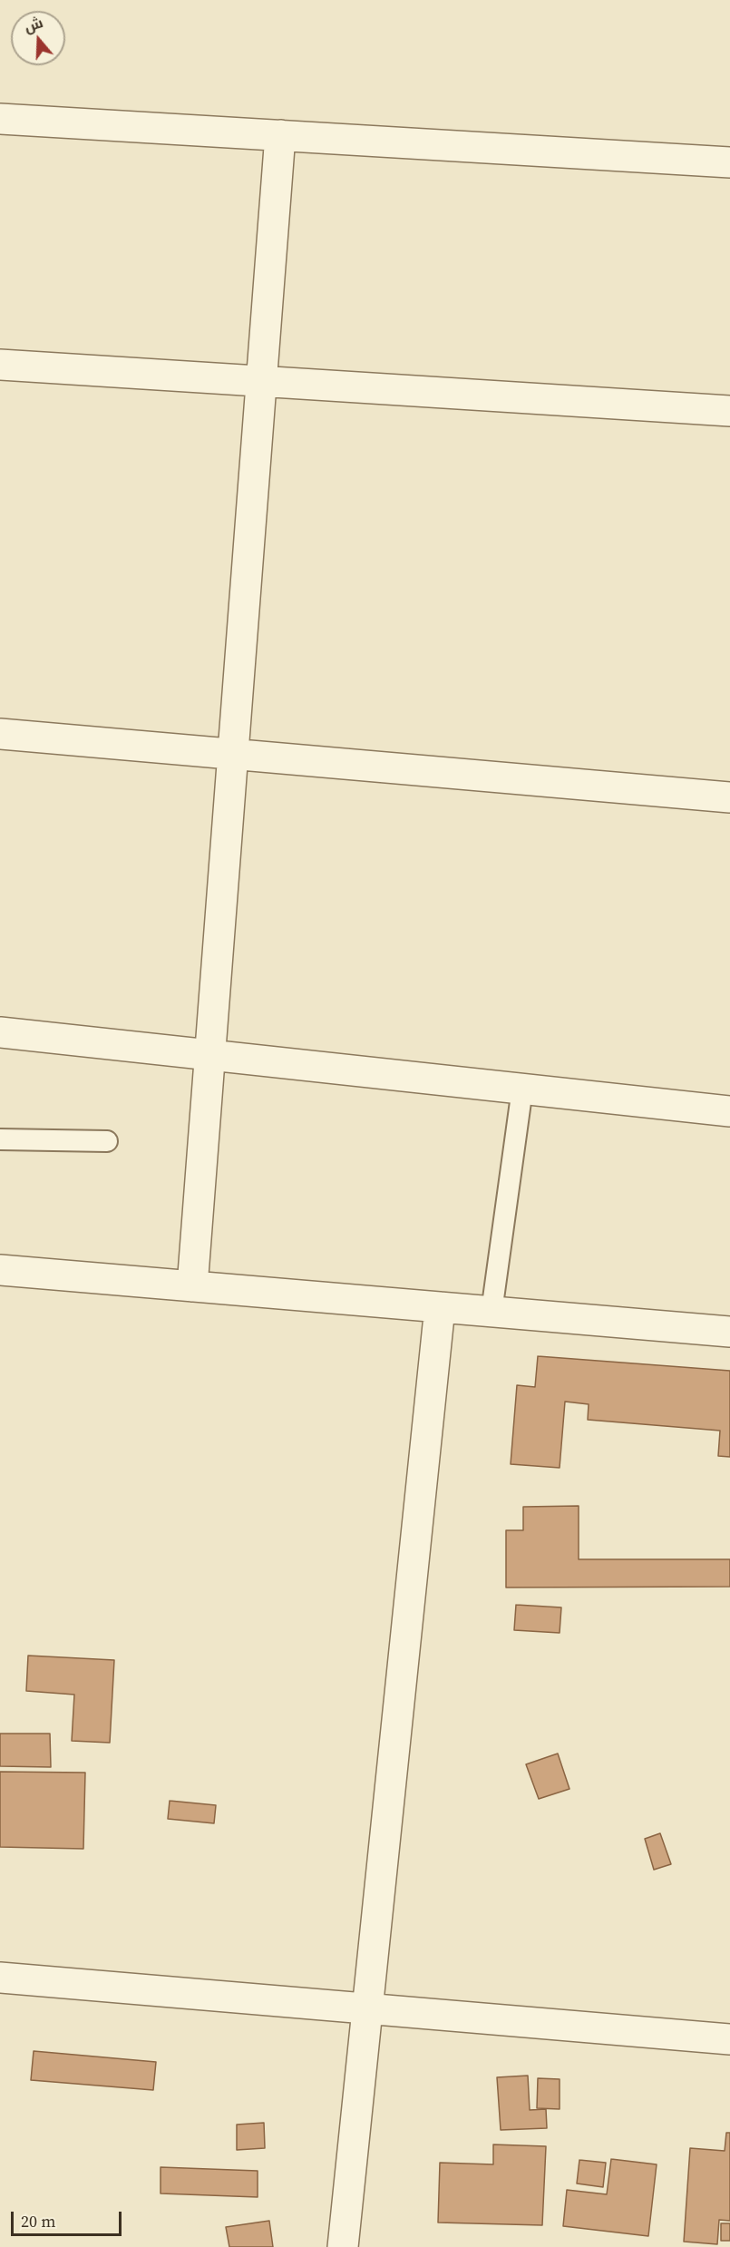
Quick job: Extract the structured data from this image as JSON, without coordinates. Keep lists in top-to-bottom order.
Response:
{
  "scale_bar": "20 m",
  "north": "top"
}
